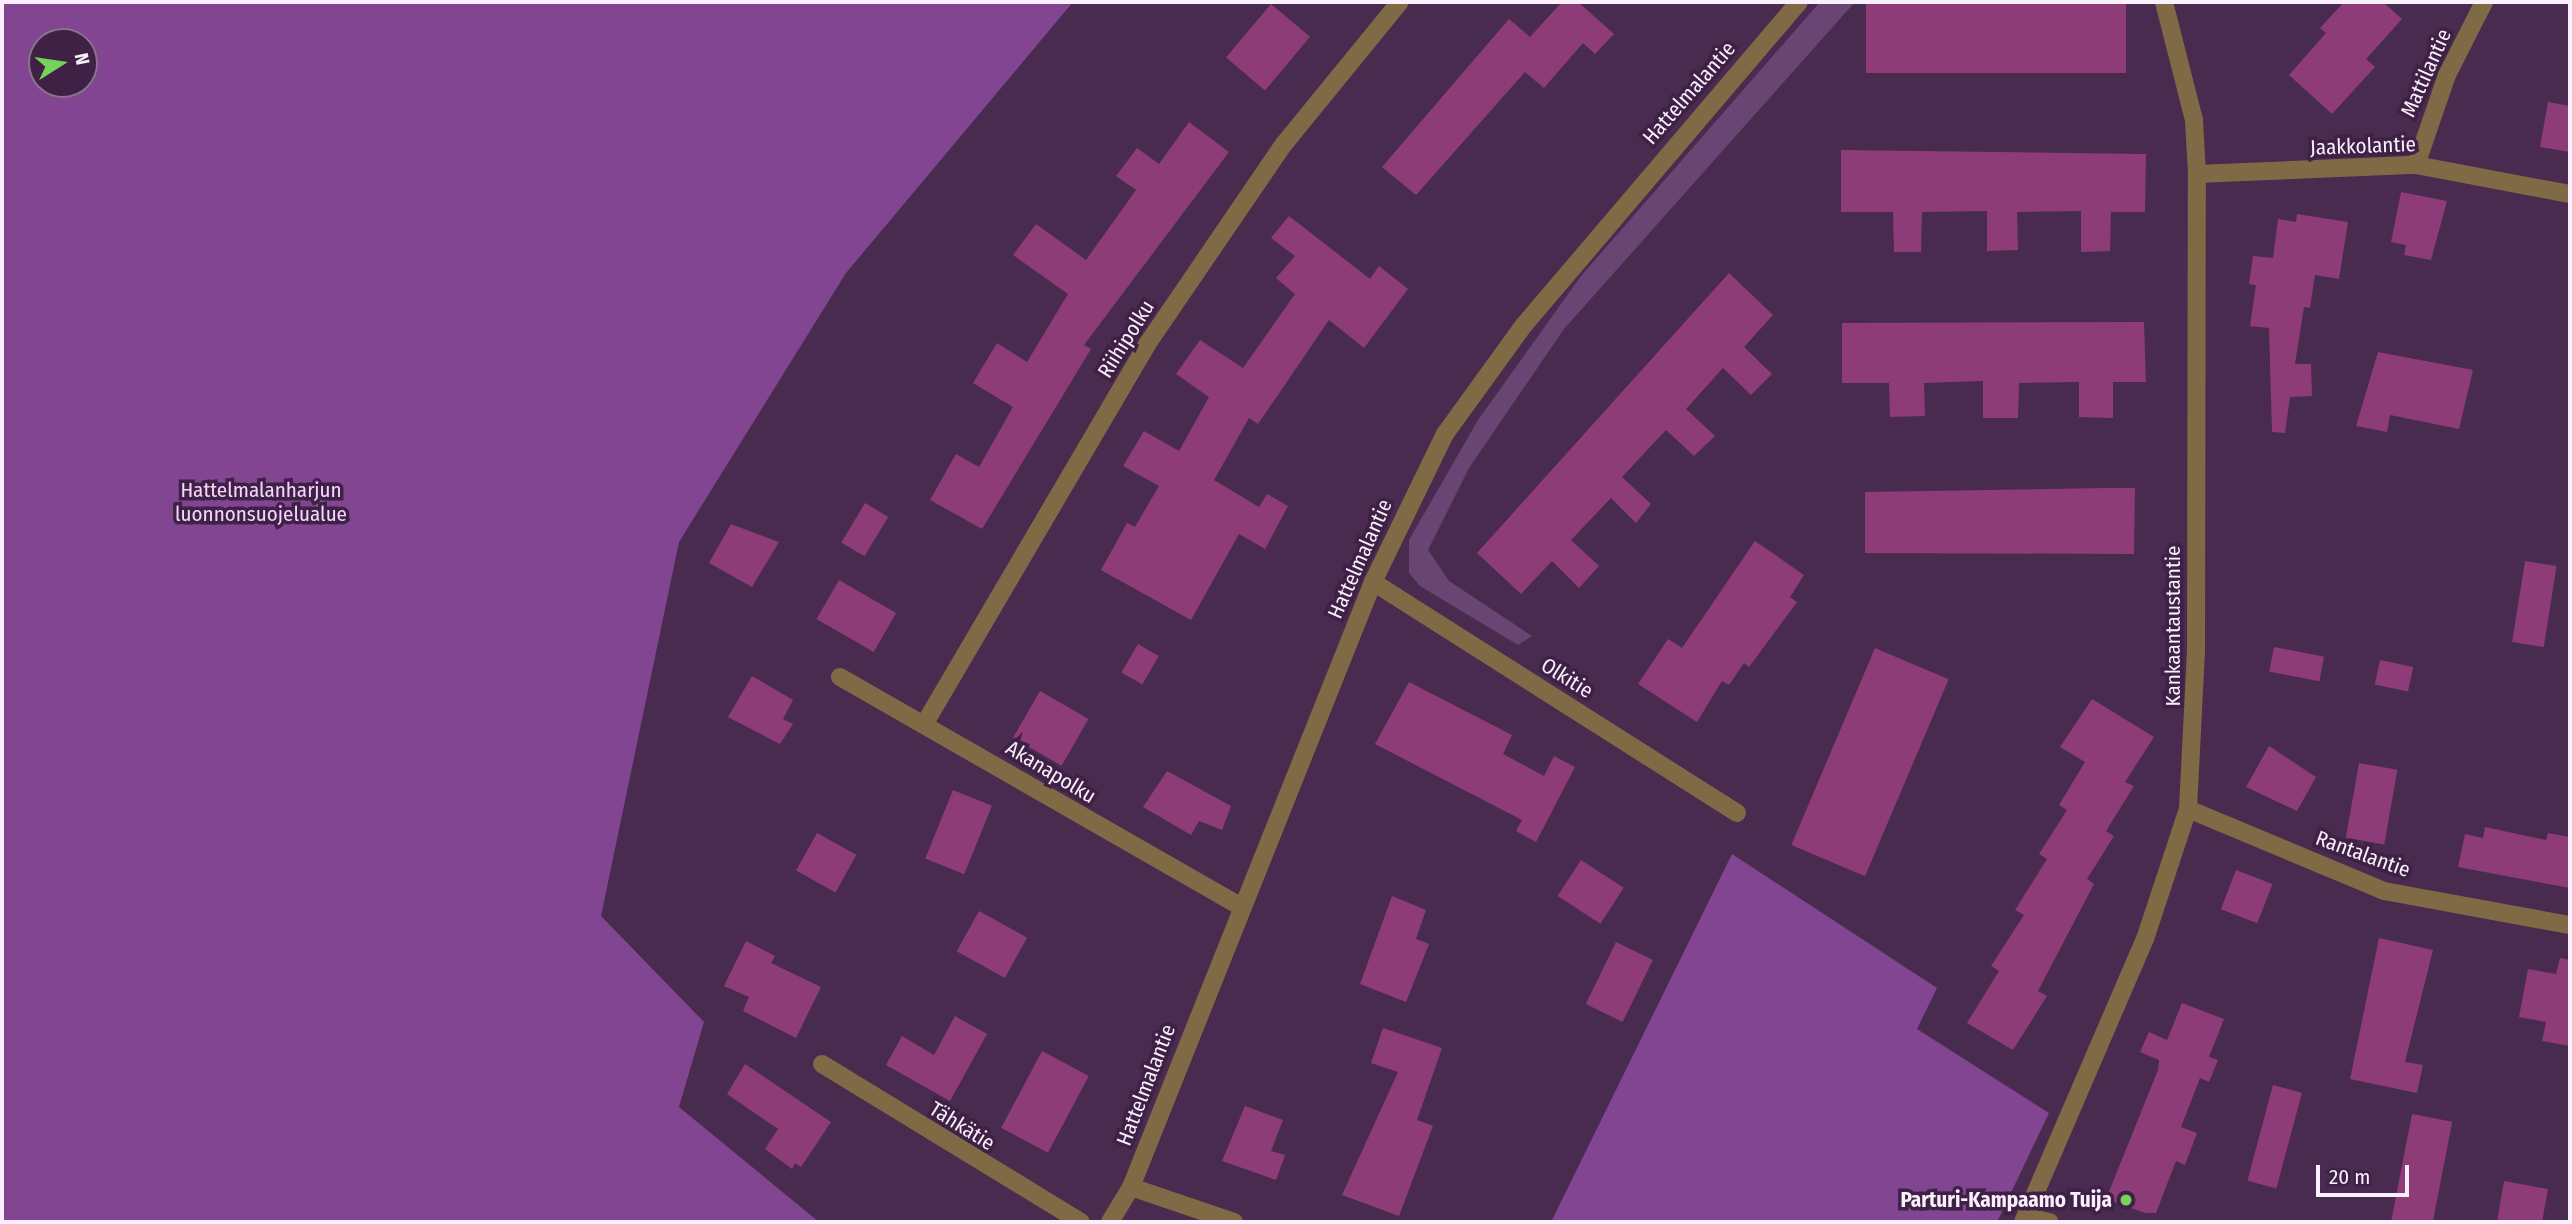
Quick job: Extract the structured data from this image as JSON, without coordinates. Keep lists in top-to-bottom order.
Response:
{
  "streets": {
    "street": [
      "Mattilantie",
      "Hattelmalantie",
      "Jaakkolantie",
      "Riihipolku",
      "Kankaantaustantie",
      "Olkitie",
      "Akanapolku",
      "Rantalantie",
      "Tähkätie"
    ]
  },
  "crossings": [
    ["Mattilantie", "Jaakkolantie"],
    ["Hattelmalantie", "Olkitie"],
    ["Hattelmalantie", "Akanapolku"],
    ["Jaakkolantie", "Kankaantaustantie"],
    ["Riihipolku", "Akanapolku"],
    ["Kankaantaustantie", "Rantalantie"]
  ],
  "parks": ["Hattelmalanharjun luonnonsuojelualue"],
  "places": ["Parturi-Kampaamo Tuija"],
  "scale_bar": "20 m",
  "north": "right"
}
